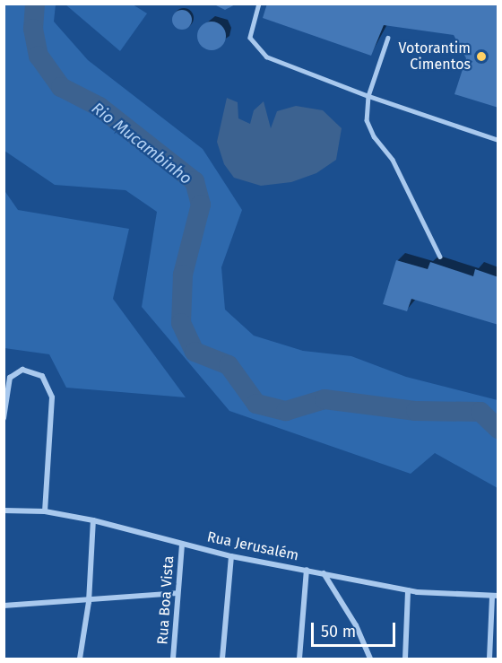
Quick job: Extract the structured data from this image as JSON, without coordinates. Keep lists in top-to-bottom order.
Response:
{
  "streets": {
    "street": ["Rua Jerusalém", "Rua Boa Vista"]
  },
  "crossings": [
    ["Rua Jerusalém", "Rua Boa Vista"]
  ],
  "water": ["Rio Mucambinho"],
  "places": ["Votorantim Cimentos"],
  "scale_bar": "50 m"
}
